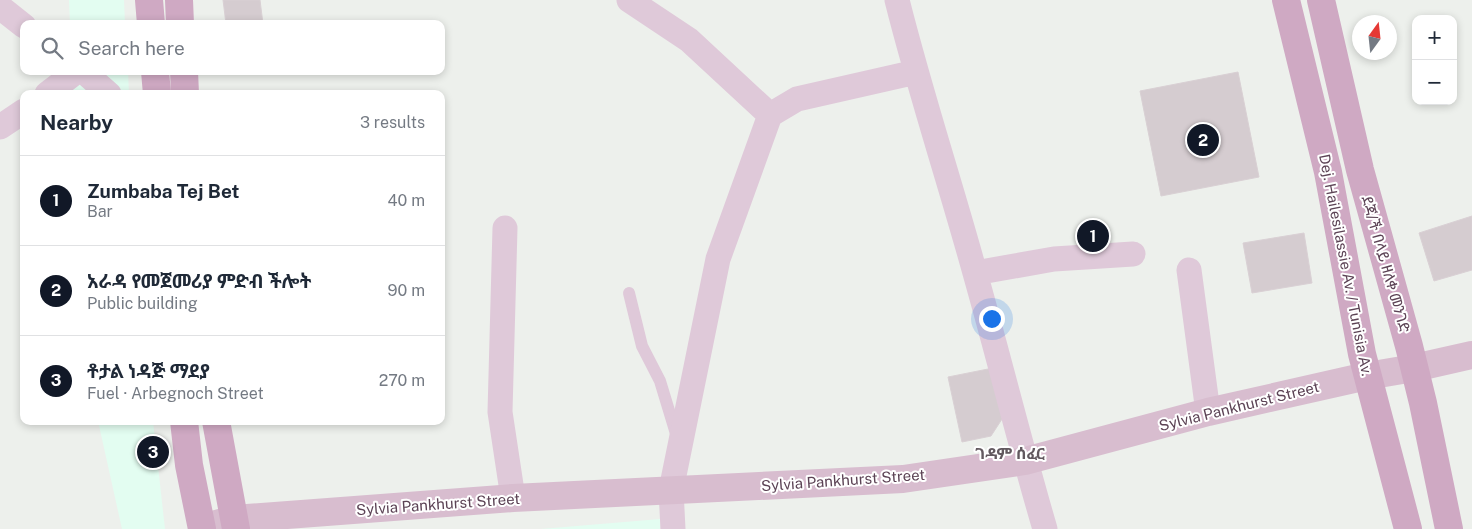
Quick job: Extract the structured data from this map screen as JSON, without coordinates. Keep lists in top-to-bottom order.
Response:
{
  "streets": {
    "main road": ["ደጃ/ች በላይ ዘለቀ መንገድ", "Dej. Hailesilassie Av. / Tunisia Av."],
    "street": ["Sylvia Pankhurst Street"]
  },
  "crossings": [
    ["ደጃ/ች በላይ ዘለቀ መንገድ", "Sylvia Pankhurst Street"],
    ["Dej. Hailesilassie Av. / Tunisia Av.", "Sylvia Pankhurst Street"]
  ],
  "districts": ["ገዳም ሰፈር"],
  "north": "top",
  "page": {
    "map_buttons": ["+", "−"],
    "search": "Search here",
    "heading": ["Nearby", "3 results"],
    "pins": ["2", "1", "3"],
    "list": [
      {
        "mark": "1",
        "name": "Zumbaba Tej Bet",
        "note": "Bar",
        "value": "40 m"
      },
      {
        "mark": "2",
        "name": "አራዳ የመጀመሪያ ምድብ ችሎት",
        "note": "Public building",
        "value": "90 m"
      },
      {
        "mark": "3",
        "name": "ቶታል ነዳጅ ማደያ",
        "note": "Fuel · Arbegnoch Street",
        "value": "270 m"
      }
    ]
  }
}
